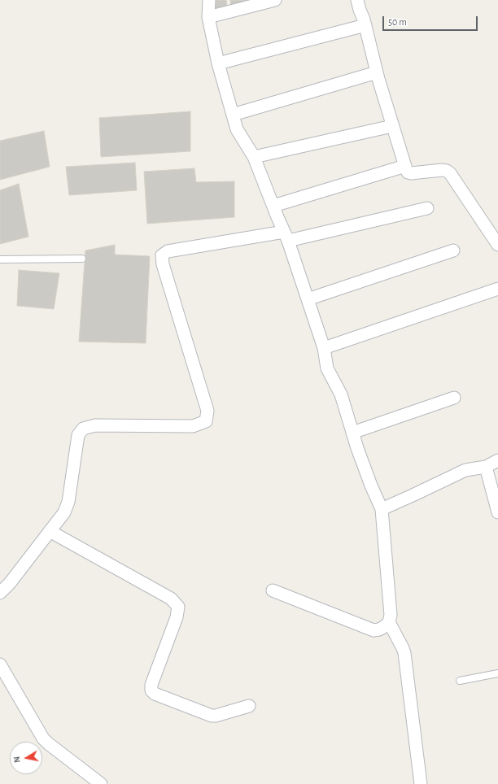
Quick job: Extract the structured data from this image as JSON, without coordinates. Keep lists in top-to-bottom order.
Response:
{
  "scale_bar": "50 m",
  "north": "left"
}
